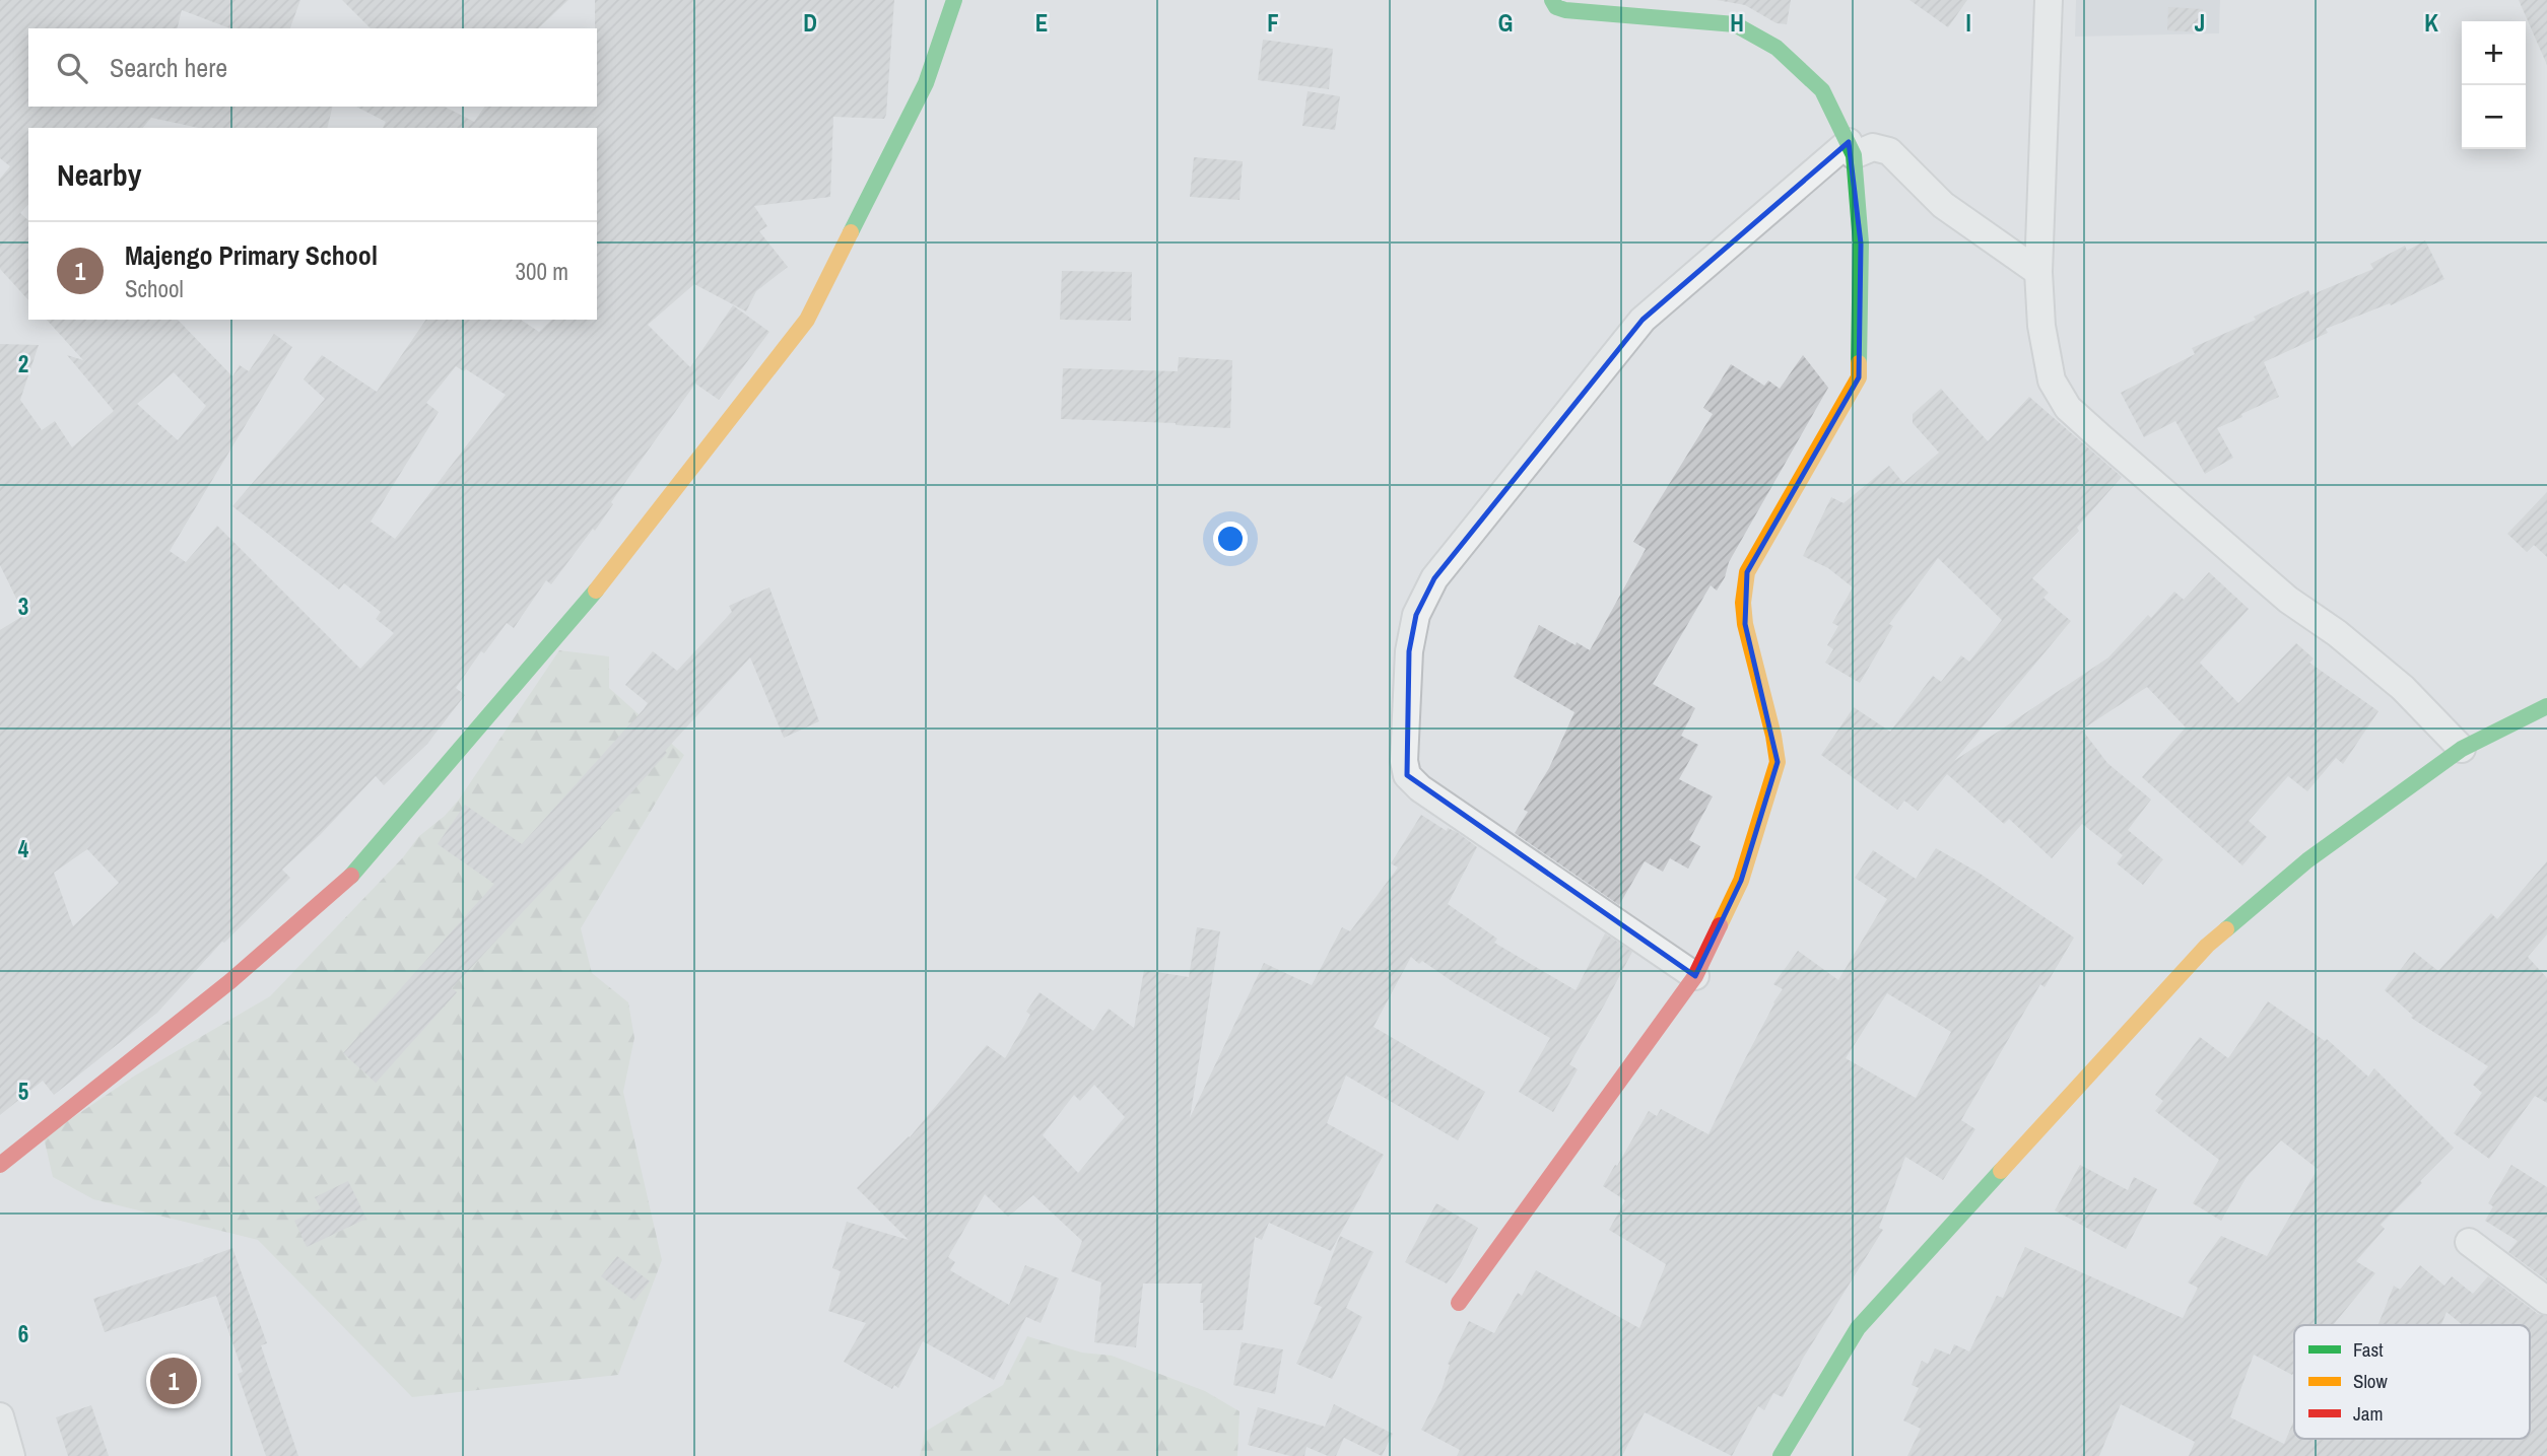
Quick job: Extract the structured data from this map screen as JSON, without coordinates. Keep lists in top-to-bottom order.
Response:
{
  "legend": ["Fast", "Slow", "Jam"],
  "page": {
    "map_buttons": ["+", "−"],
    "search": "Search here",
    "heading": "Nearby",
    "list": [
      {
        "mark": "1",
        "name": "Majengo Primary School",
        "note": "School",
        "value": "300 m"
      }
    ],
    "pins": "1"
  },
  "grid": {
    "columns": [
      "D",
      "E",
      "F",
      "G",
      "H",
      "I",
      "J",
      "K"
    ],
    "rows": [
      "2",
      "3",
      "4",
      "5",
      "6"
    ]
  }
}
